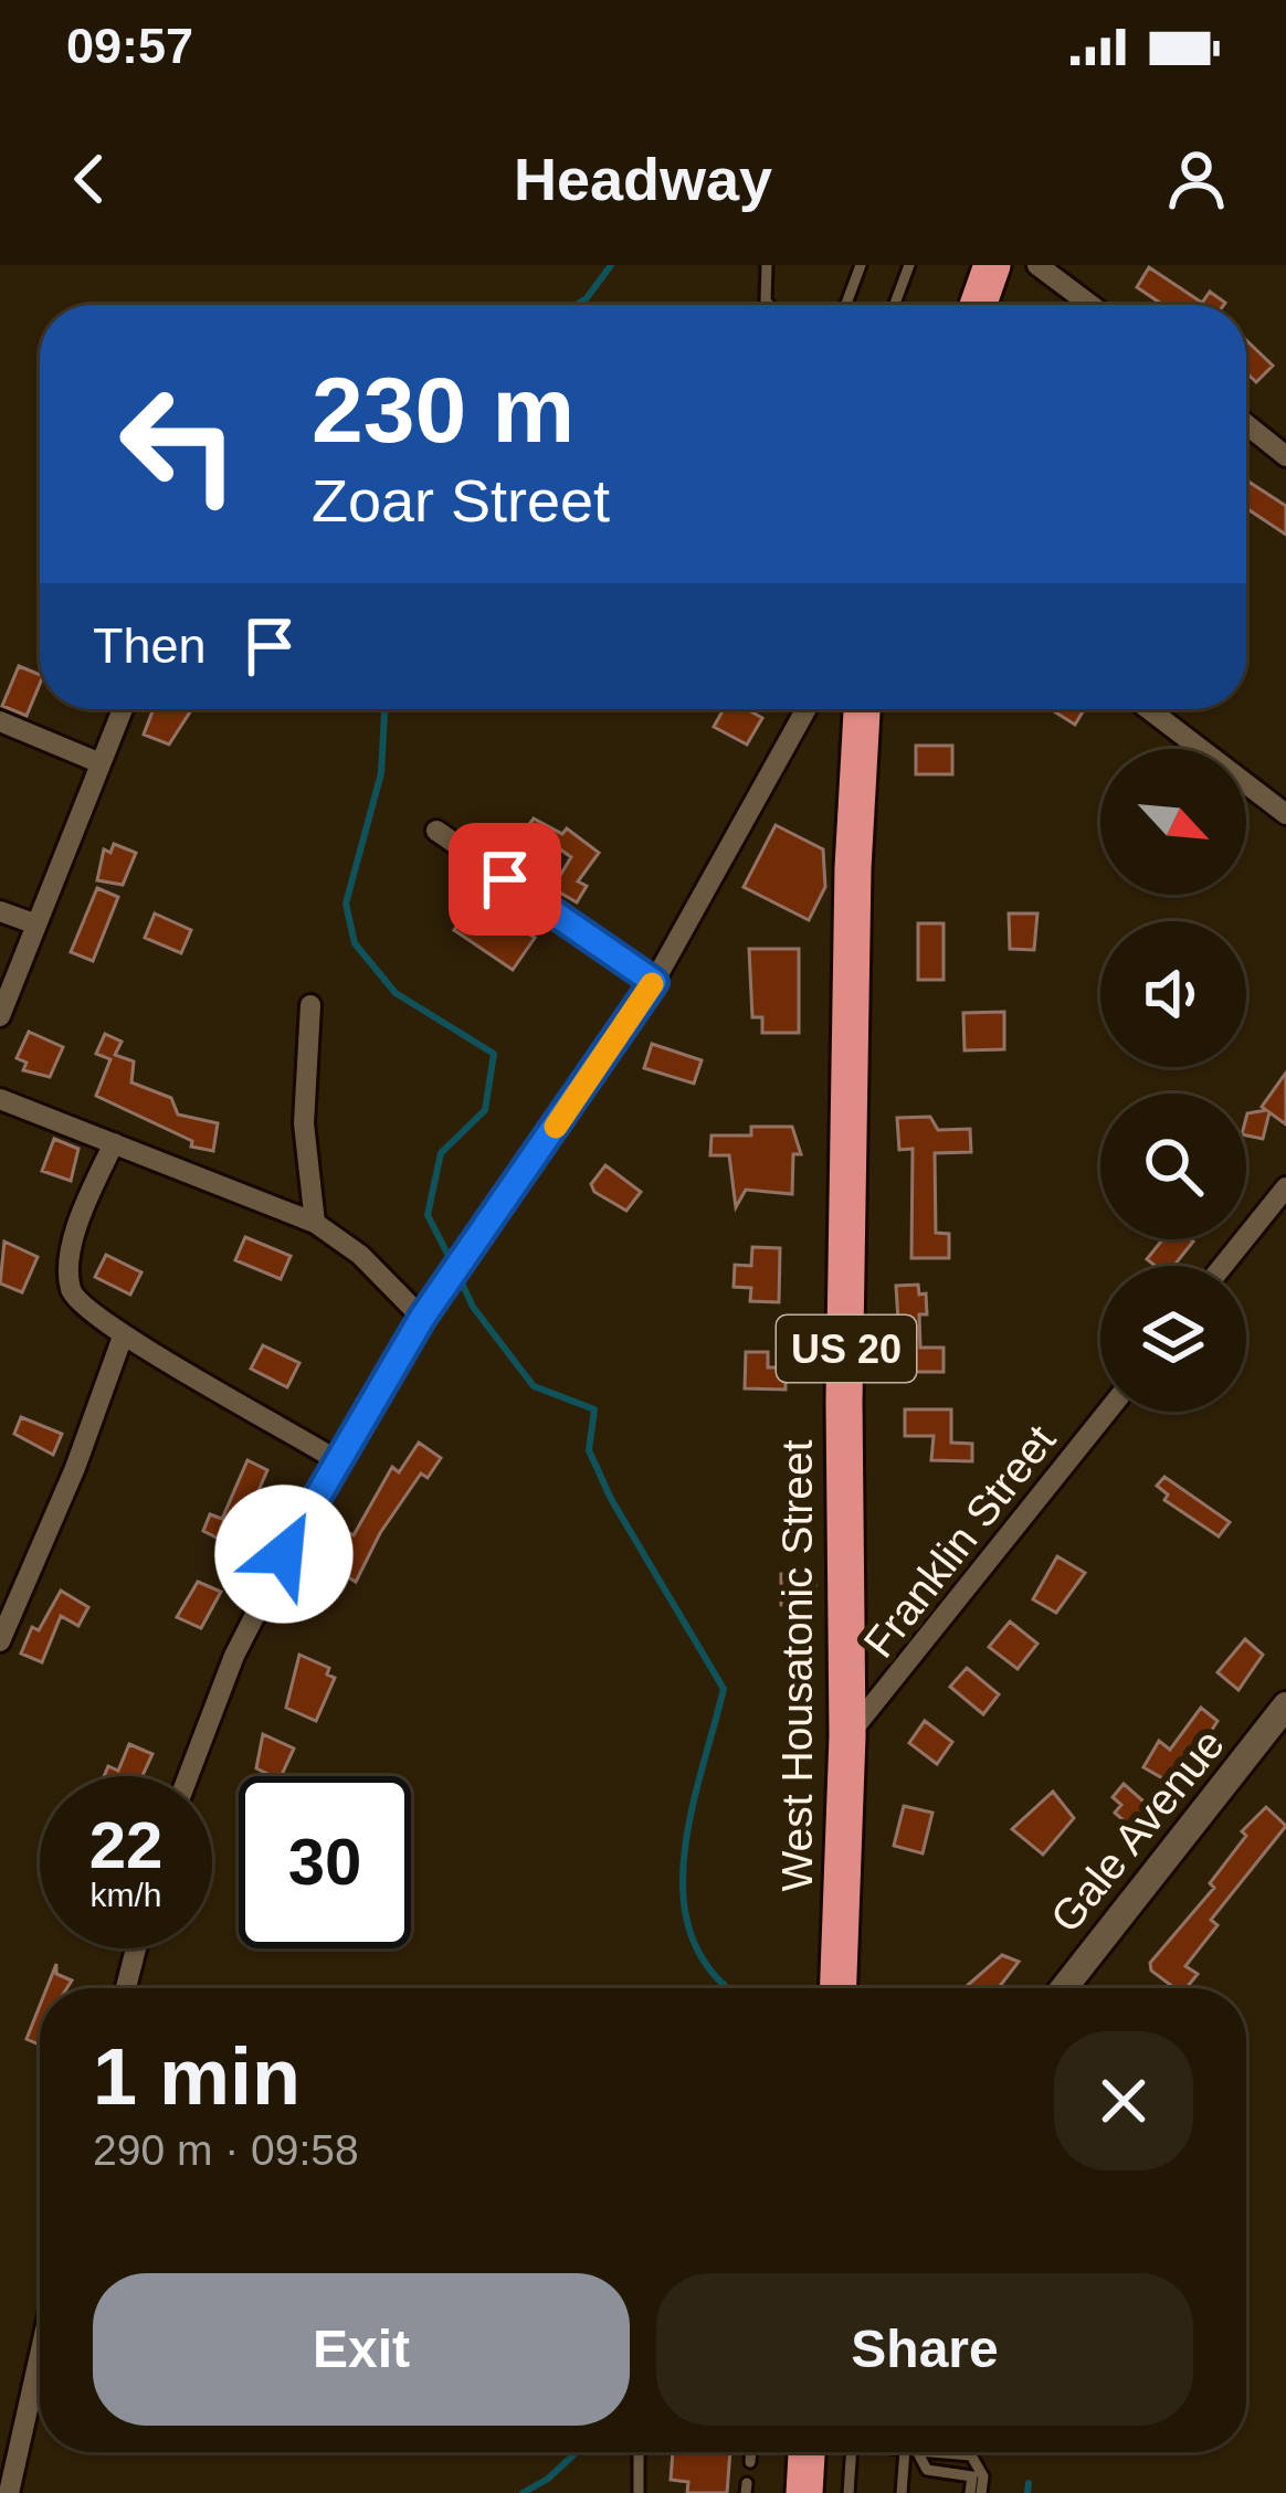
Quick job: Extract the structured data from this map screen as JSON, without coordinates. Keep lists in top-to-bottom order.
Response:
{
  "streets": {
    "highway": ["US 20", "West Housatonic Street"],
    "street": ["Franklin Street", "Gale Avenue"]
  },
  "crossings": [
    ["Franklin Street", "West Housatonic Street"]
  ],
  "north": "bottom right",
  "page": {
    "status": "09:57",
    "header": "Headway",
    "turn": ["230 m", "Zoar Street"],
    "then": "Then",
    "speed": "22 km/h",
    "limit": "30",
    "heading": ["1 min", "290 m · 09:58"],
    "buttons": ["Exit", "Share"]
  }
}
